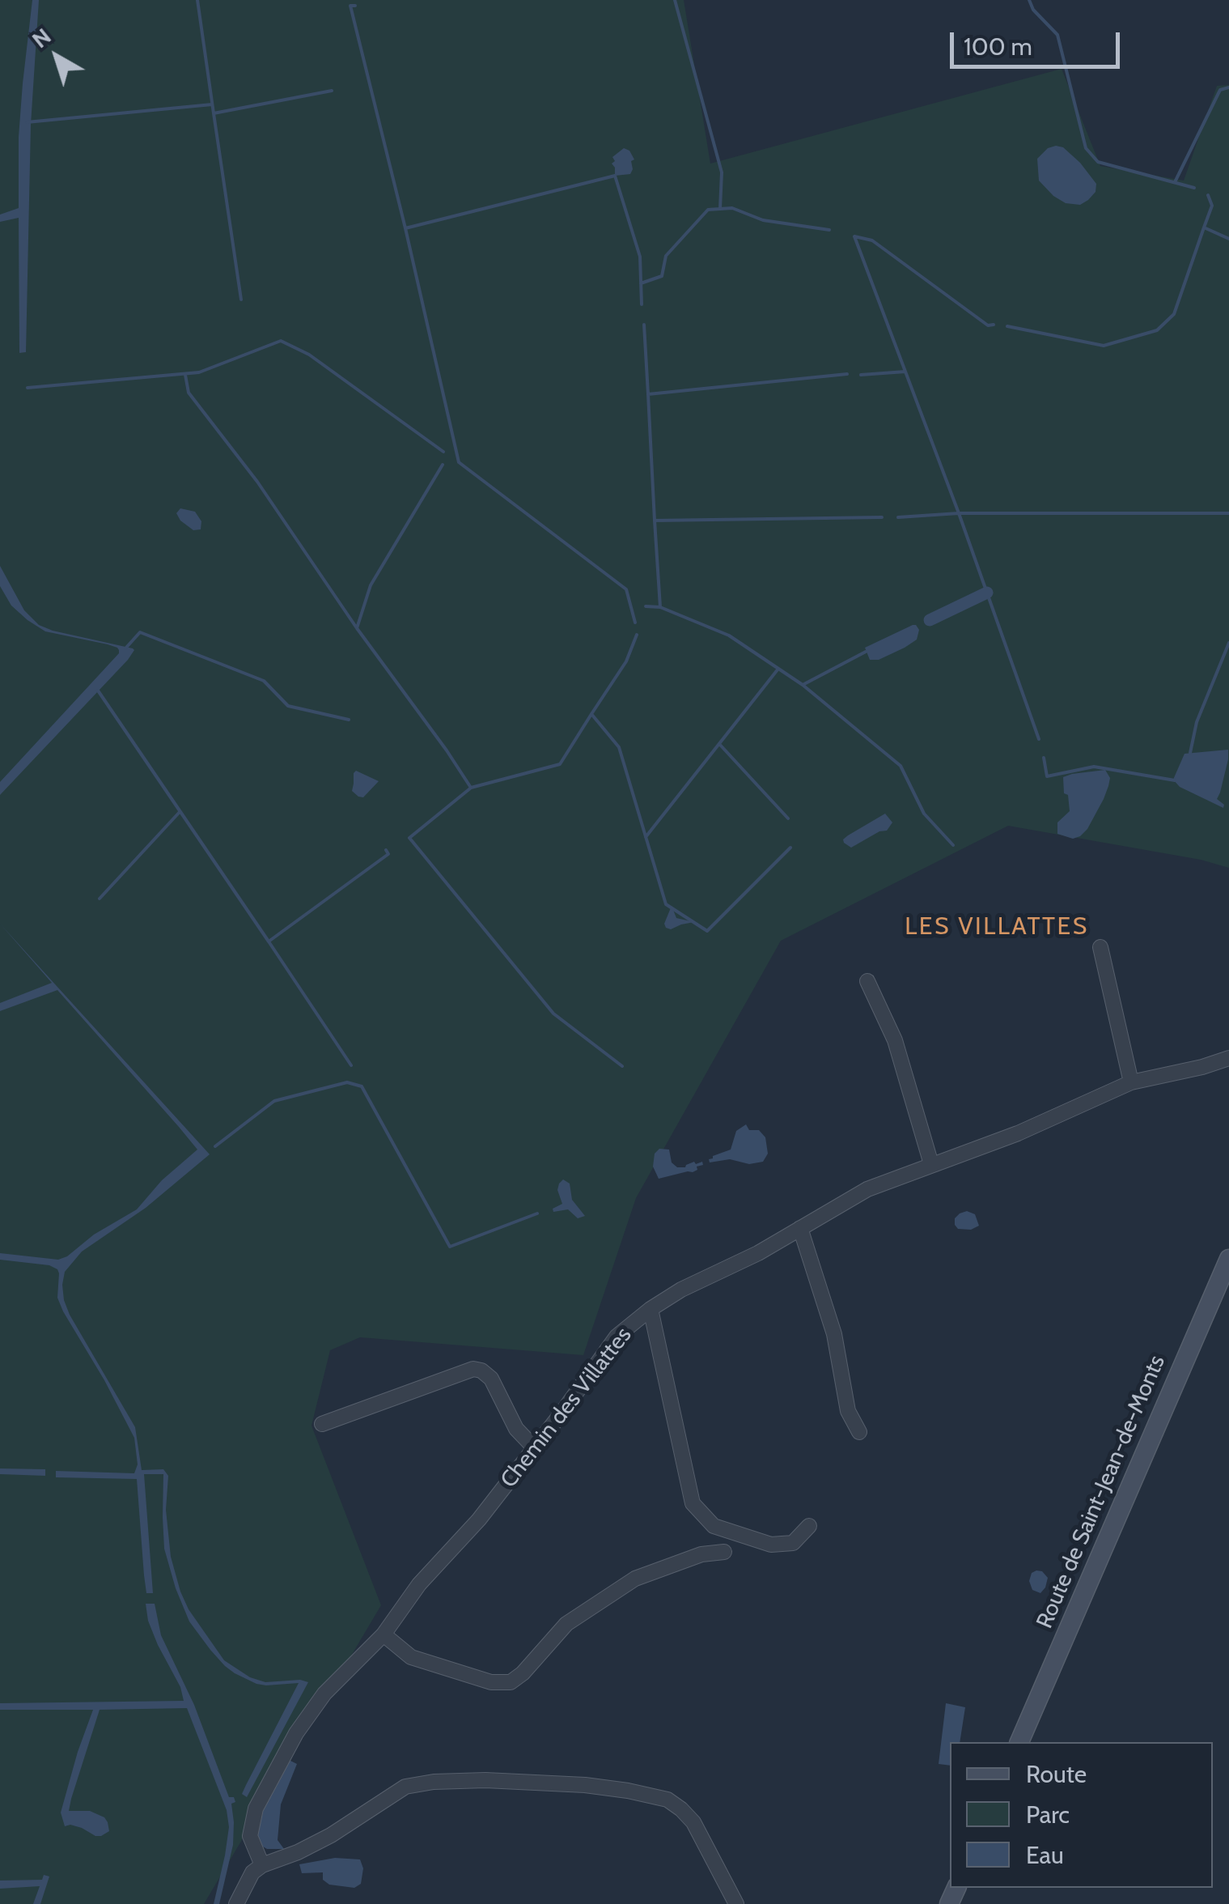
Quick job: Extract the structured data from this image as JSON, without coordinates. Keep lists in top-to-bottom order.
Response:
{
  "streets": {
    "main road": ["Route de Saint-Jean-de-Monts"],
    "street": ["Chemin des Villattes"]
  },
  "districts": ["LES VILLATTES"],
  "legend": ["Route", "Parc", "Eau"],
  "scale_bar": "100 m",
  "north": "top left"
}
